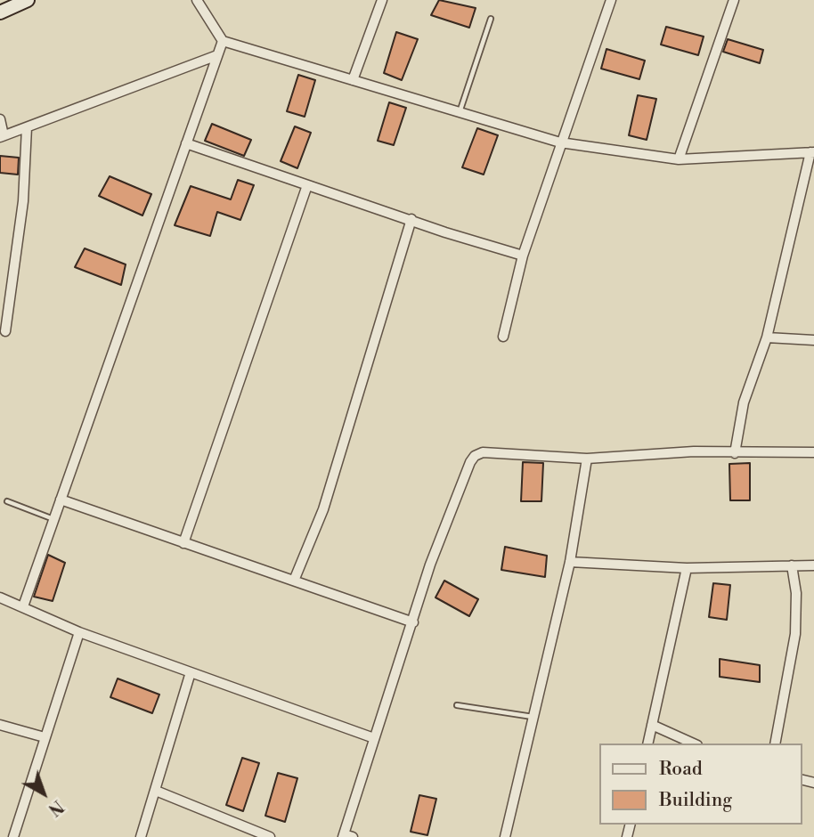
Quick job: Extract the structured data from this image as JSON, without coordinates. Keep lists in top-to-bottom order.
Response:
{
  "legend": ["Road", "Building"],
  "north": "bottom right"
}
